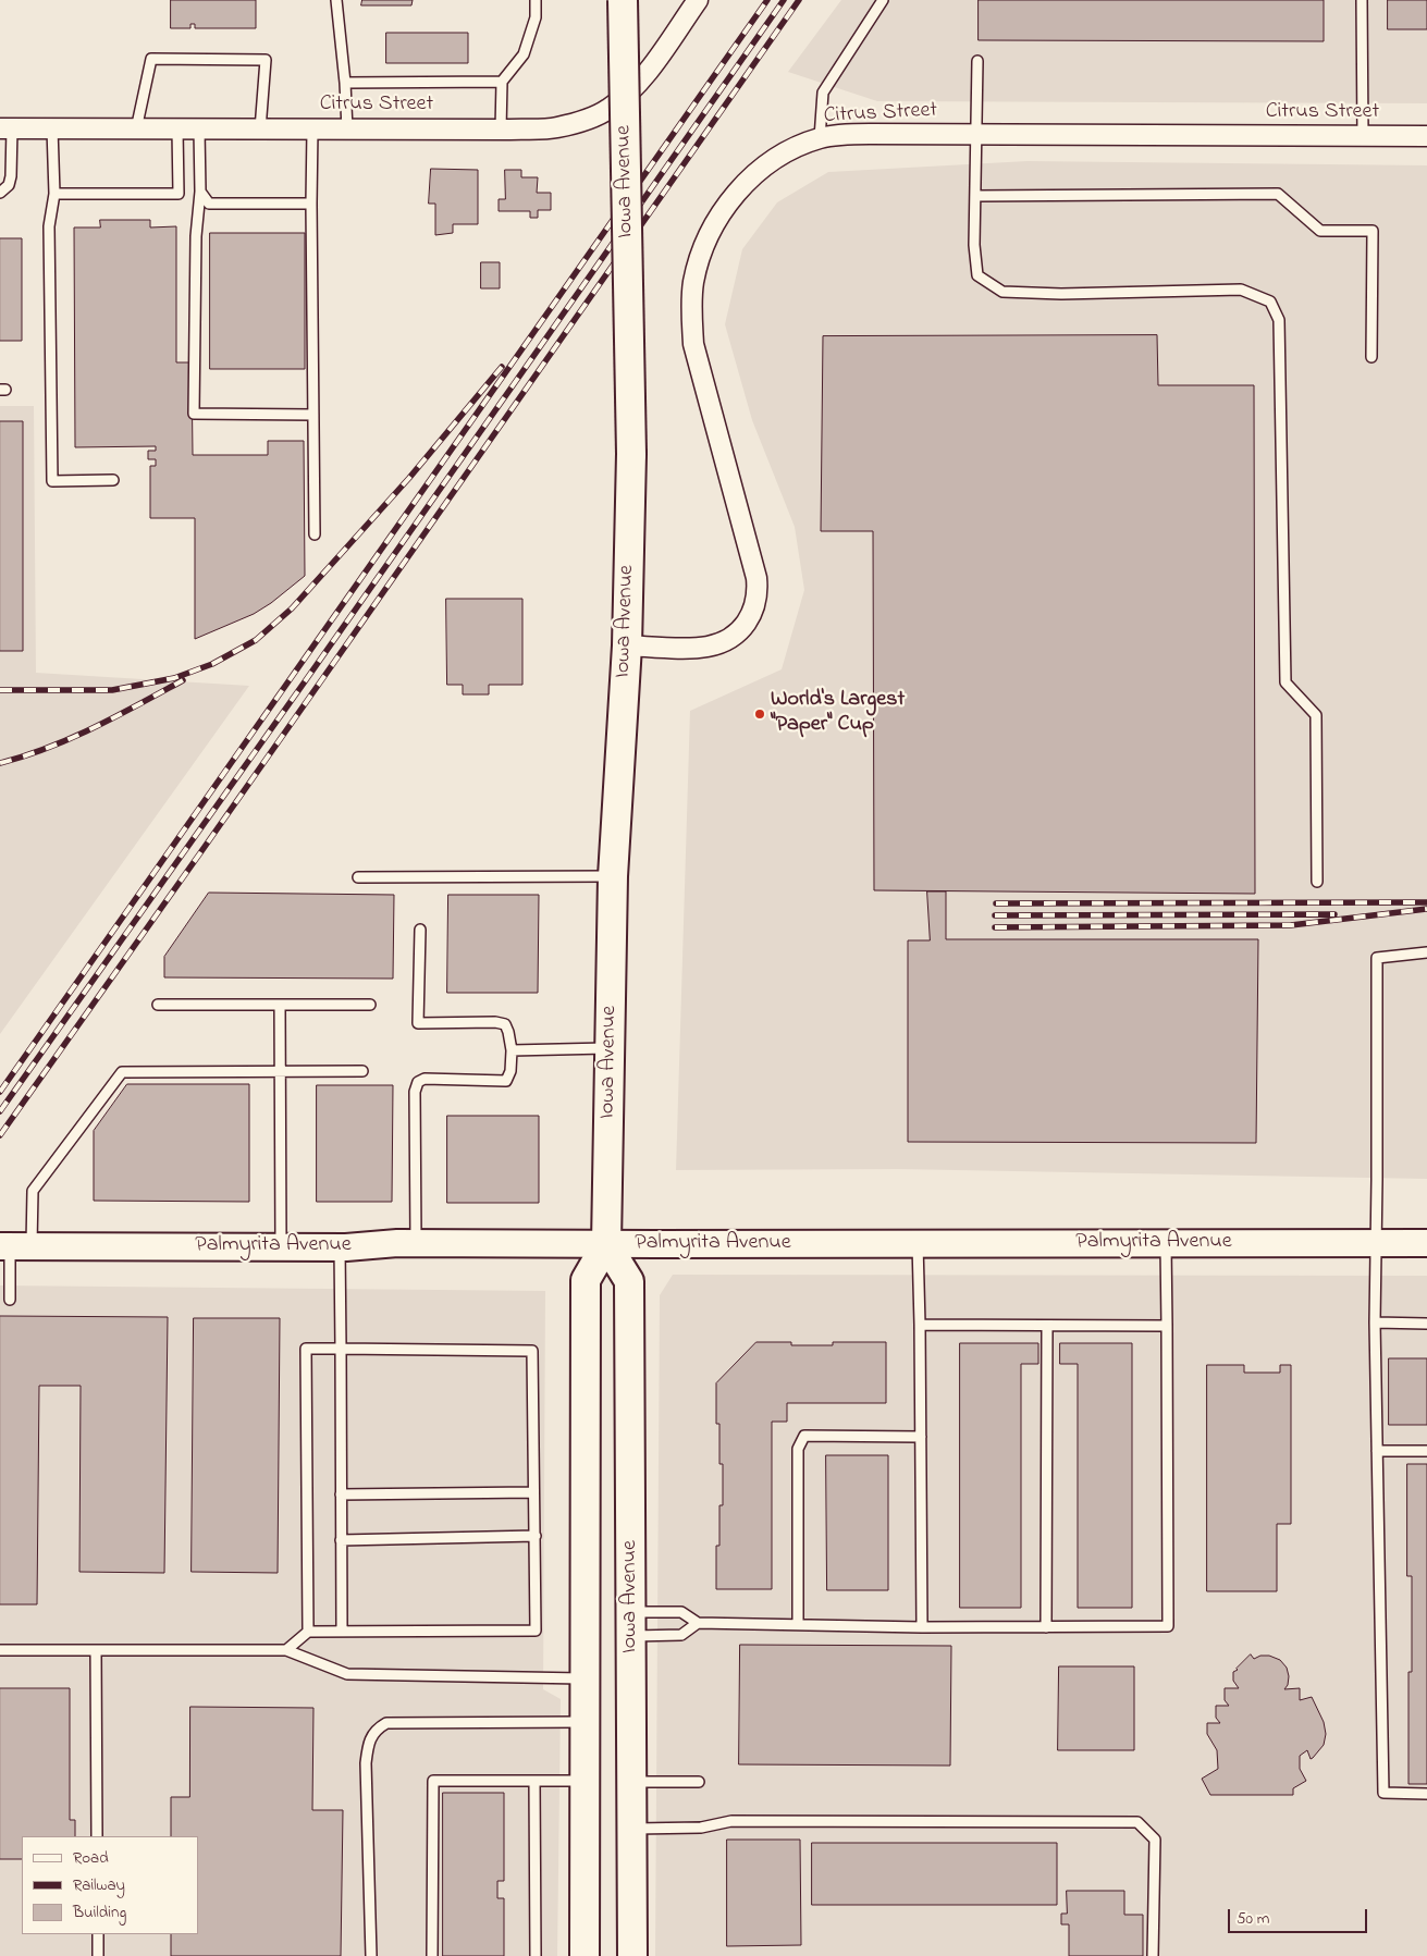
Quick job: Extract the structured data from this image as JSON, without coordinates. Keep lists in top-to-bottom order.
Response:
{
  "streets": {
    "main road": ["Iowa Avenue"],
    "street": ["Citrus Street", "Palmyrita Avenue"]
  },
  "crossings": [
    ["Citrus Street", "Iowa Avenue"],
    ["Iowa Avenue", "Palmyrita Avenue"]
  ],
  "places": ["World's Largest \"Paper\" Cup"],
  "legend": ["Road", "Railway", "Building"],
  "scale_bar": "50 m"
}
